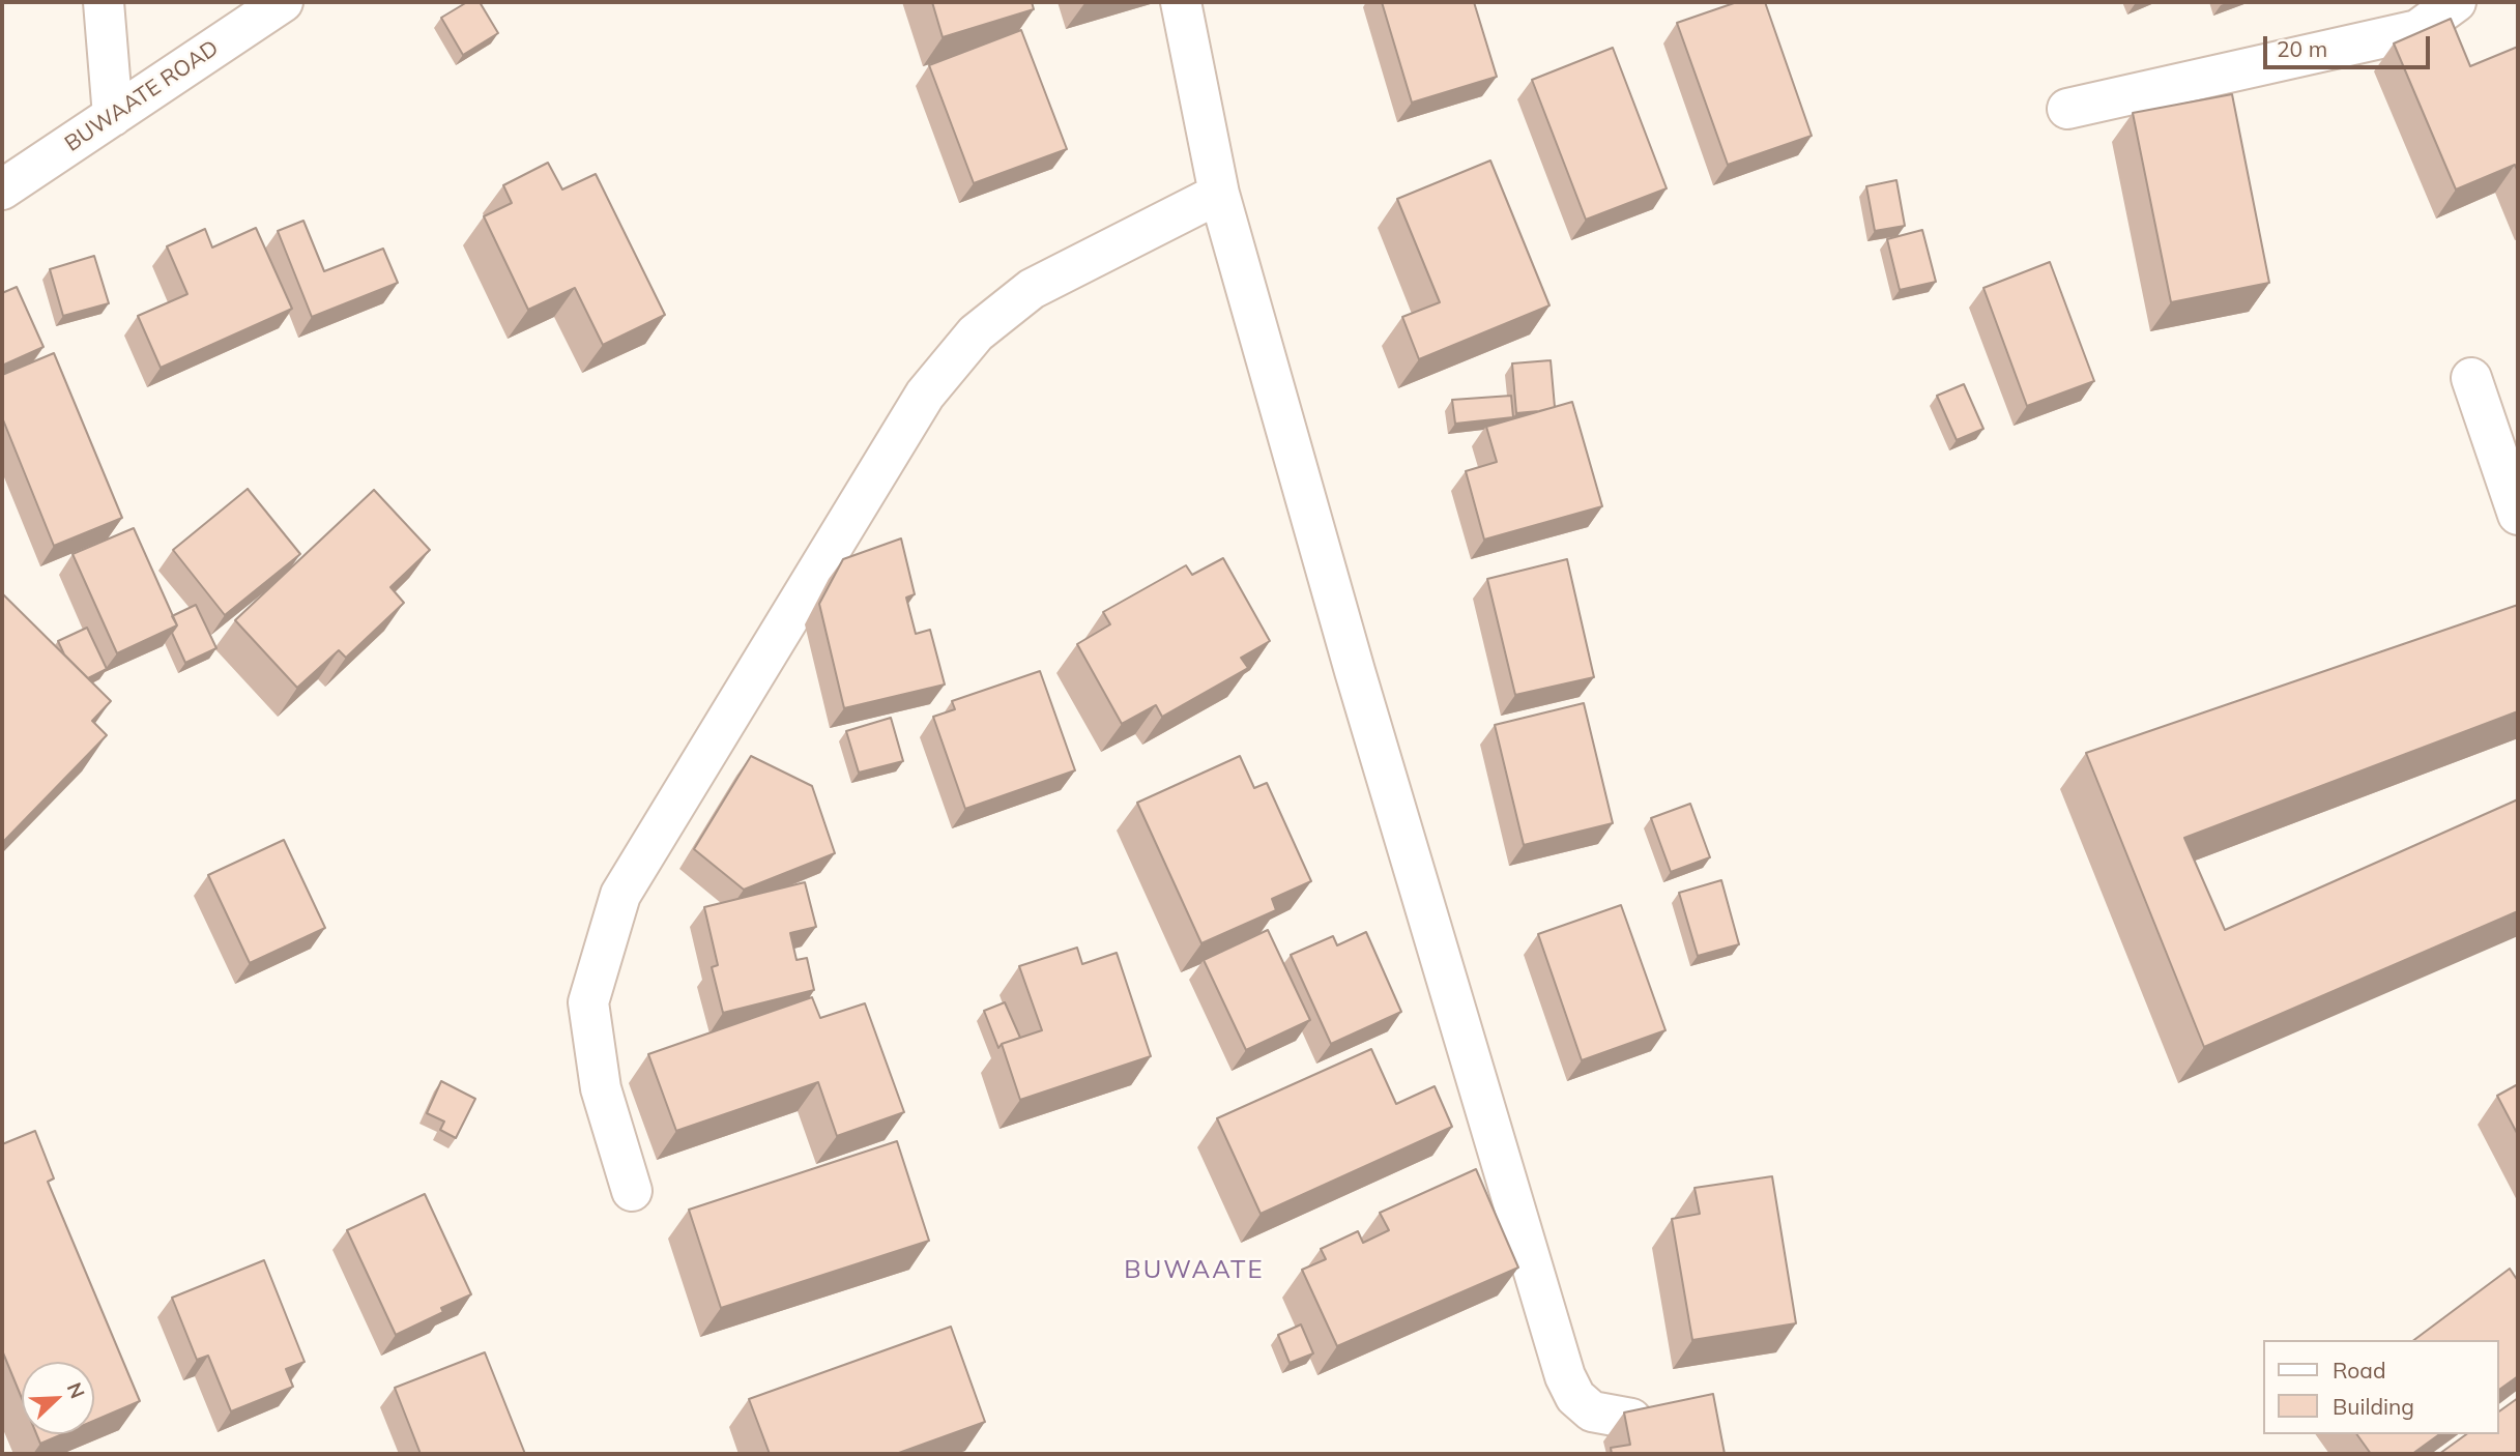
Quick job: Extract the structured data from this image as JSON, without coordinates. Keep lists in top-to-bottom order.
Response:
{
  "streets": {
    "street": ["BUWAATE ROAD"]
  },
  "districts": ["BUWAATE"],
  "legend": ["Road", "Building"],
  "scale_bar": "20 m",
  "north": "top right"
}
